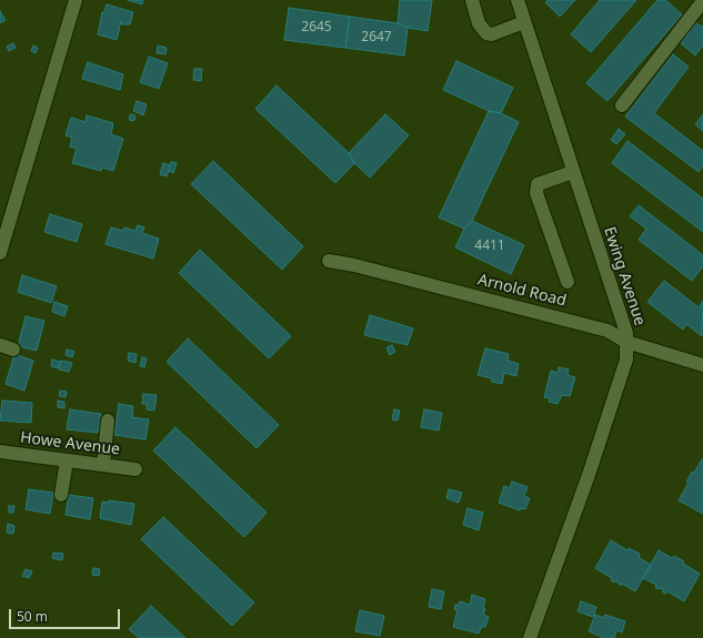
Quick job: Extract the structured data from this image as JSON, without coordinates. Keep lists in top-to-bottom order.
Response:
{
  "streets": {
    "street": ["Ewing Avenue", "Arnold Road", "Howe Avenue"]
  },
  "crossings": [
    ["Ewing Avenue", "Arnold Road"]
  ],
  "house_numbers": ["2645", "2647", "4411"],
  "scale_bar": "50 m"
}
